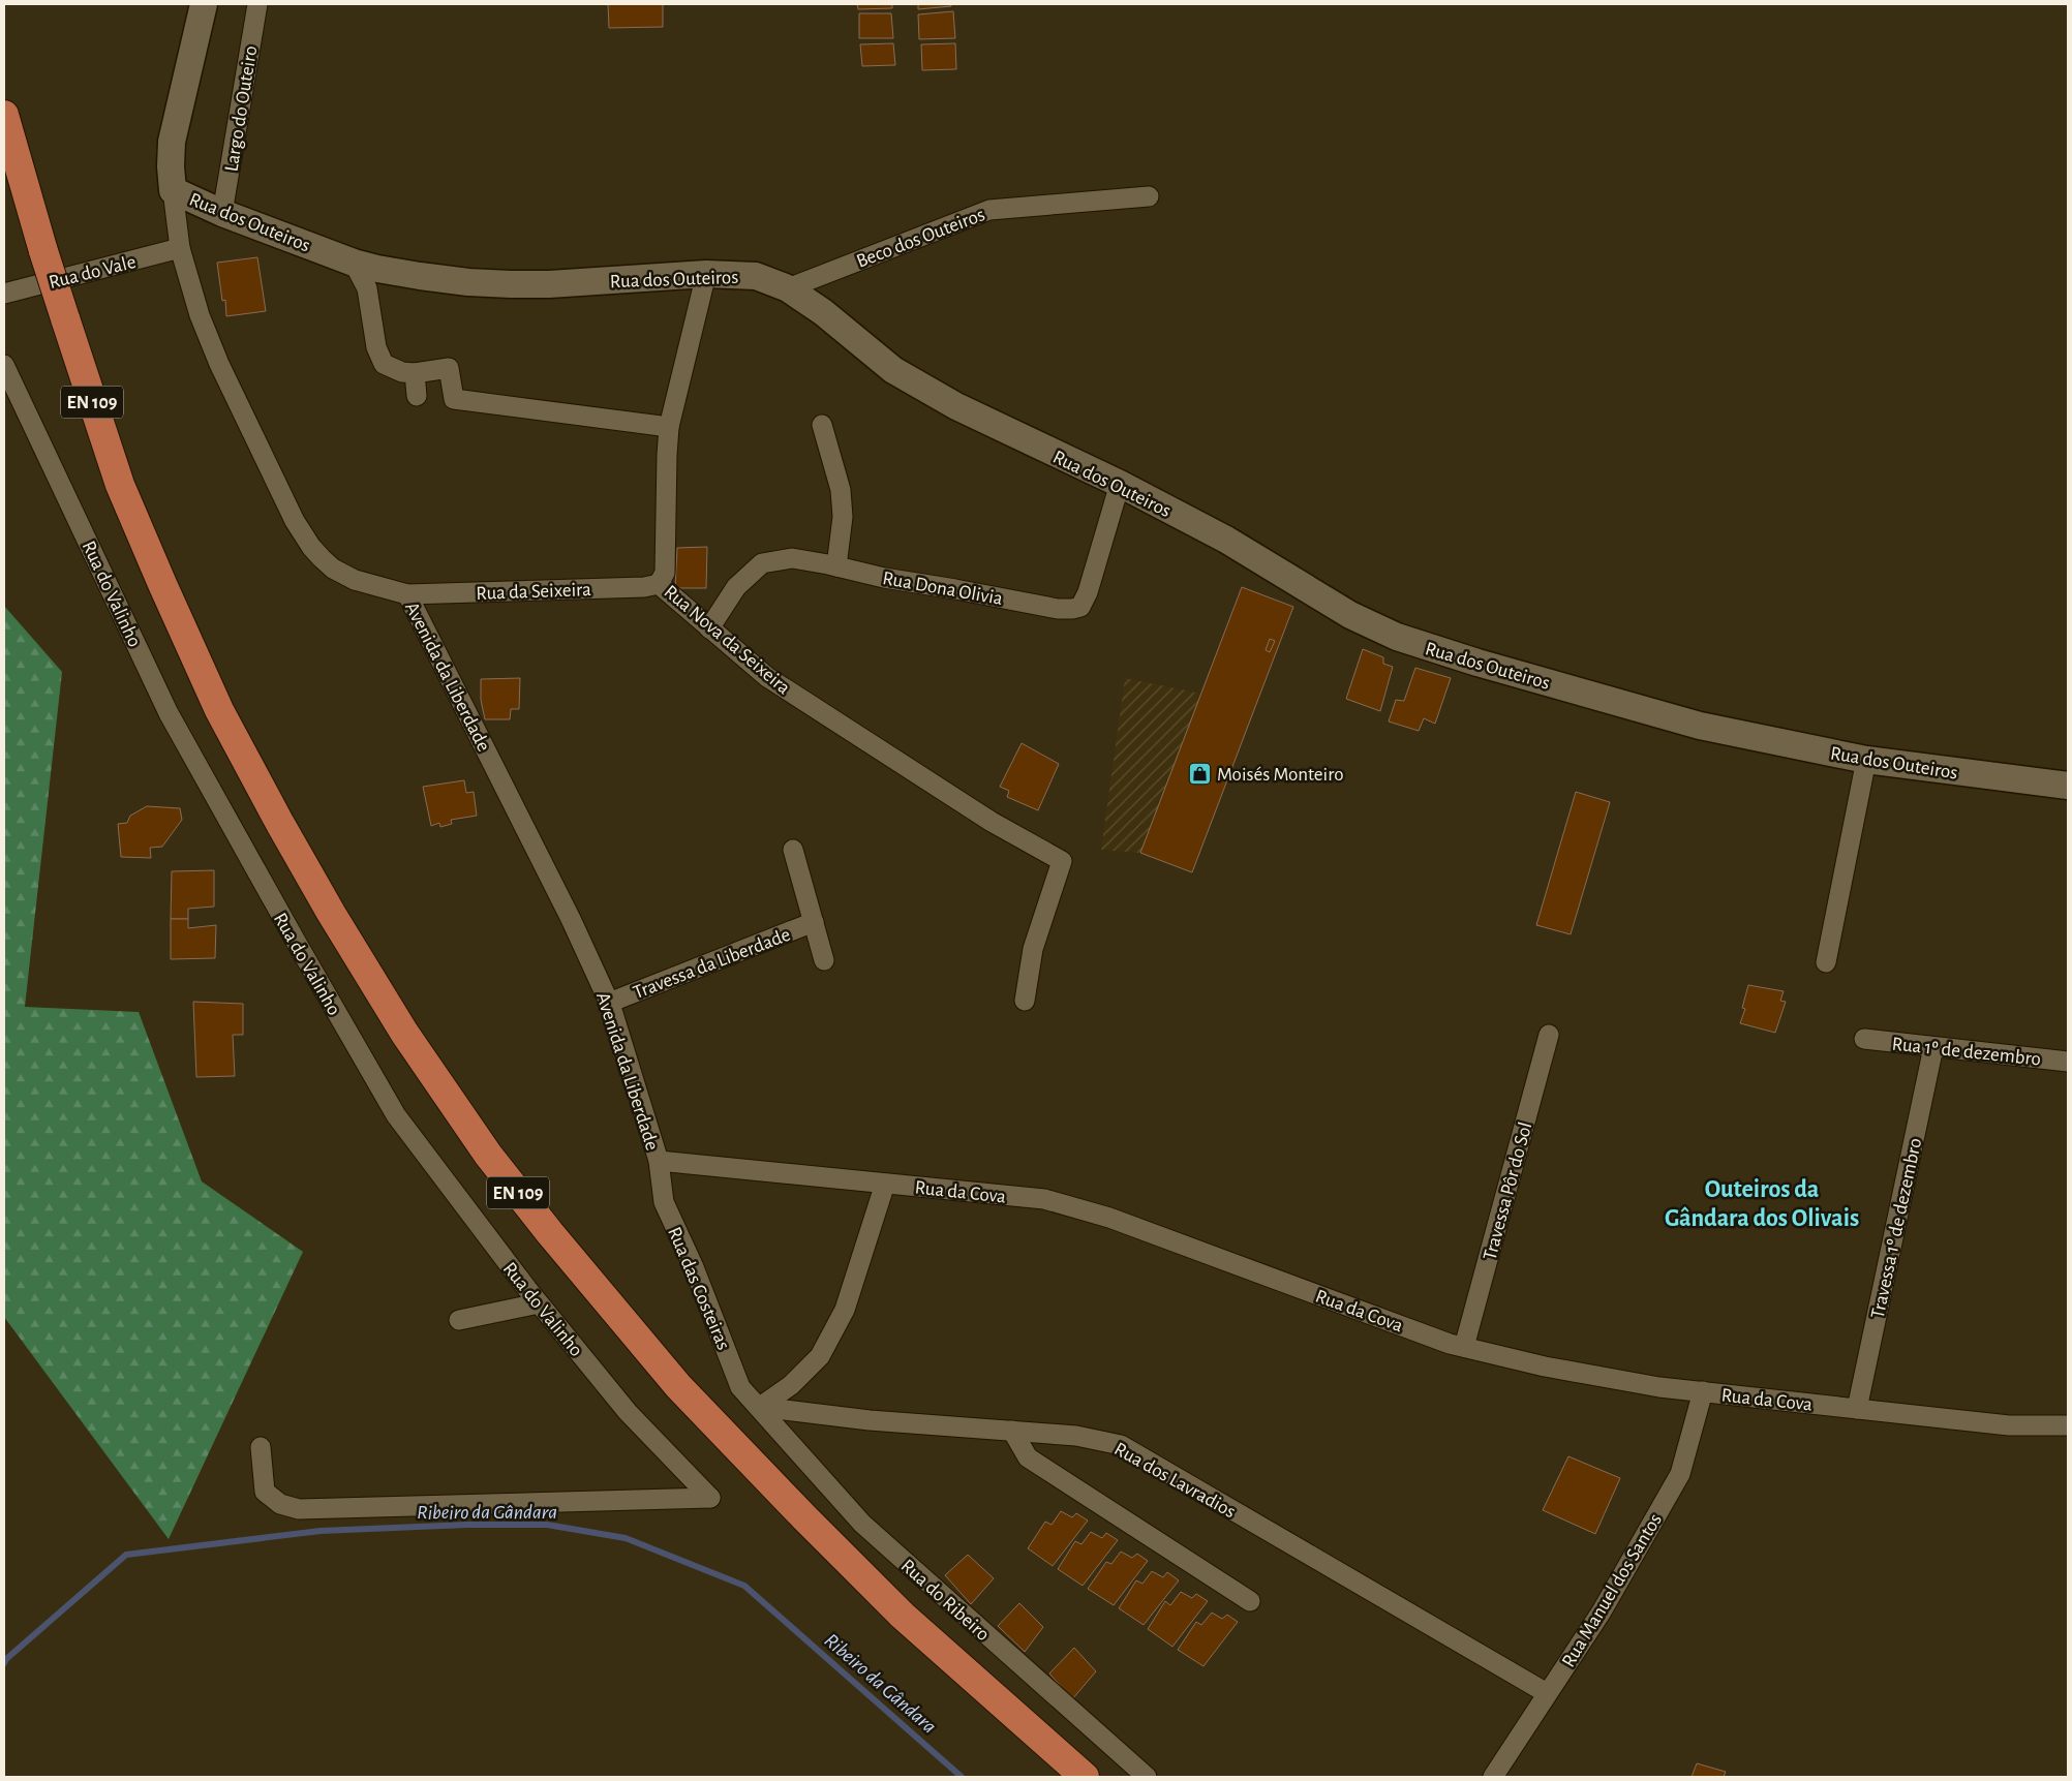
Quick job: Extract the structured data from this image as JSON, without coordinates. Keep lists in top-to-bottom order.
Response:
{
  "streets": {
    "main road": ["EN 109"],
    "street": [
      "Largo do Outeiro",
      "Rua dos Outeiros",
      "Beco dos Outeiros",
      "Rua do Vale",
      "Rua Dona Olivia",
      "Rua da Seixeira",
      "Rua do Valinho",
      "Rua Nova da Seixeira",
      "Avenida da Liberdade",
      "Travessa da Liberdade",
      "Rua 1º de dezembro",
      "Rua da Cova",
      "Travessa Pôr do Sol",
      "Travessa 1º de dezembro",
      "Rua das Costeiras",
      "Rua dos Lavradios",
      "Rua Manuel dos Santos",
      "Rua do Ribeiro"
    ]
  },
  "crossings": [
    ["Largo do Outeiro", "Rua dos Outeiros"],
    ["Rua dos Outeiros", "Beco dos Outeiros"],
    ["Rua dos Outeiros", "Rua Dona Olivia"],
    ["Rua dos Outeiros", "Rua Nova da Seixeira"],
    ["Rua dos Outeiros", "Avenida da Liberdade"],
    ["Rua do Vale", "Avenida da Liberdade"],
    ["Rua Dona Olivia", "Rua Nova da Seixeira"],
    ["Rua da Seixeira", "Rua Nova da Seixeira"],
    ["Rua da Seixeira", "Avenida da Liberdade"],
    ["Avenida da Liberdade", "Travessa da Liberdade"],
    ["Avenida da Liberdade", "Rua da Cova"],
    ["Avenida da Liberdade", "Rua das Costeiras"],
    ["Rua 1º de dezembro", "Travessa 1º de dezembro"],
    ["Rua da Cova", "Travessa Pôr do Sol"],
    ["Rua da Cova", "Travessa 1º de dezembro"],
    ["Rua da Cova", "Rua das Costeiras"],
    ["Rua da Cova", "Rua Manuel dos Santos"],
    ["Rua das Costeiras", "Rua dos Lavradios"],
    ["Rua das Costeiras", "Rua do Ribeiro"],
    ["Rua dos Lavradios", "Rua Manuel dos Santos"],
    ["Rua dos Lavradios", "Rua do Ribeiro"]
  ],
  "districts": ["Outeiros da Gândara dos Olivais"],
  "water": ["Ribeiro da Gândara"],
  "places": {
    "shop": ["Moisés Monteiro"]
  }
}
